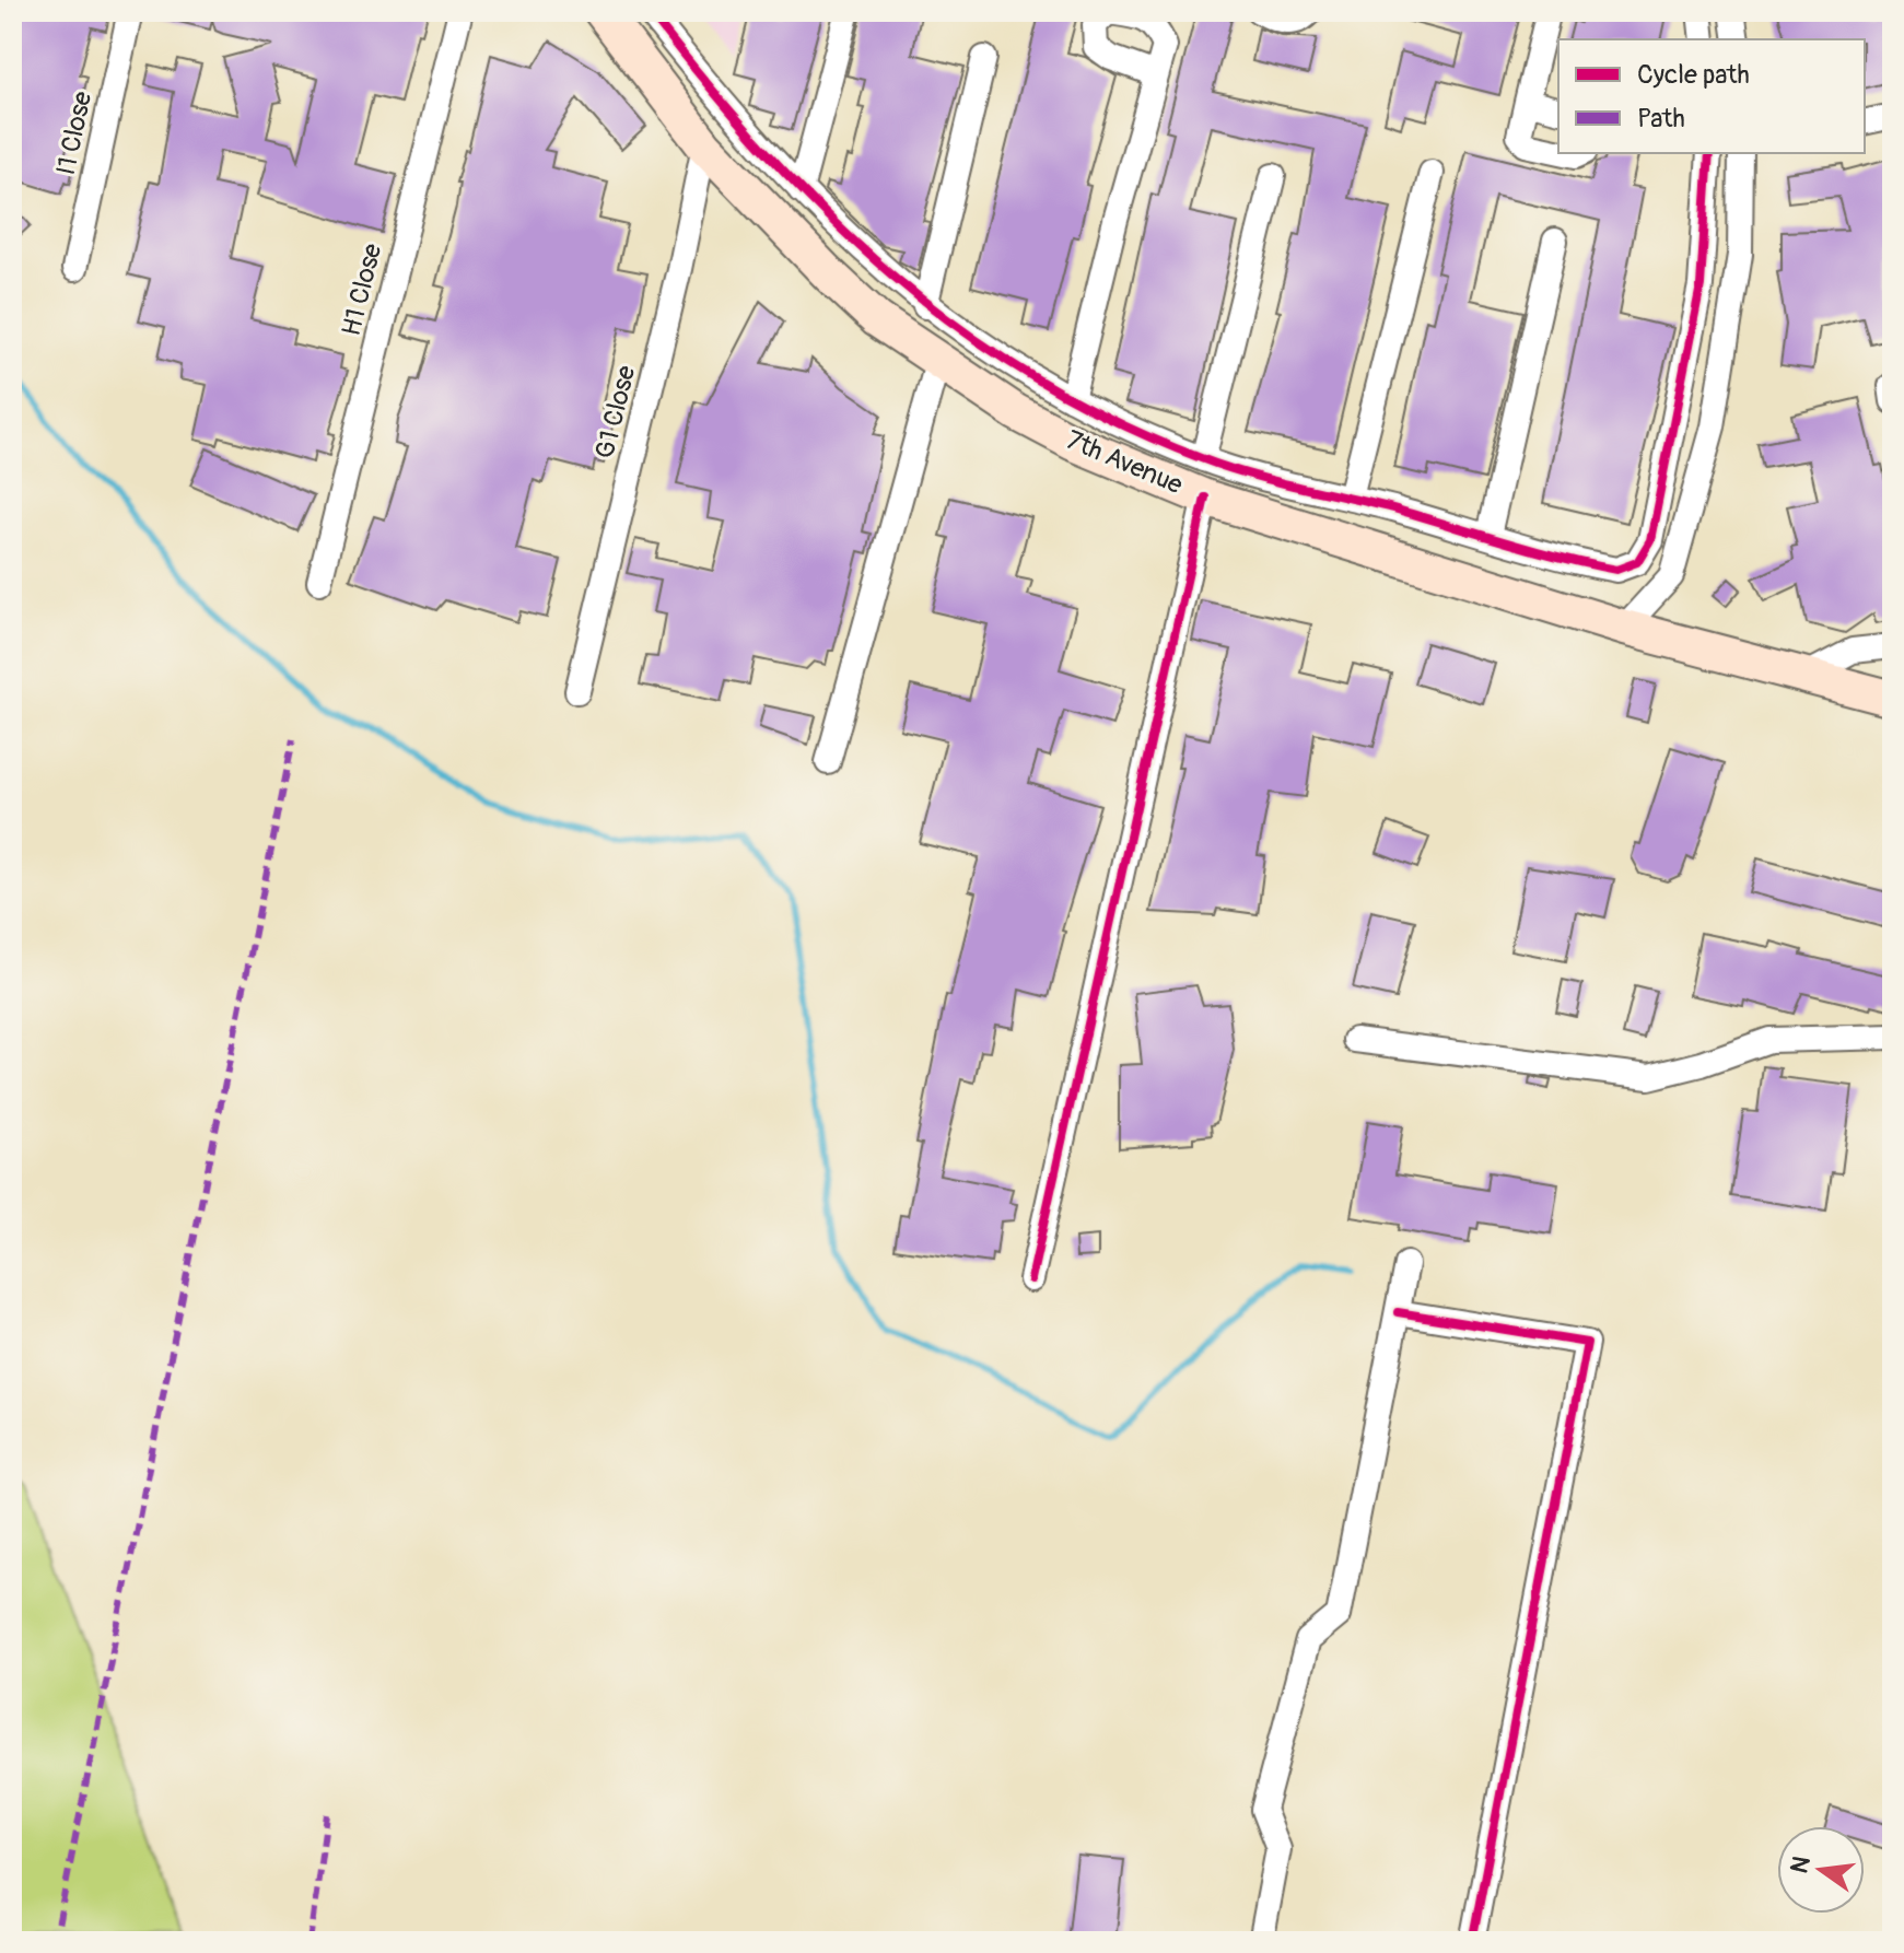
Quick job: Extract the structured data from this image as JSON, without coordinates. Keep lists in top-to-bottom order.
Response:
{
  "streets": {
    "main road": ["7th Avenue"],
    "street": ["I1 Close", "H1 Close", "G1 Close"]
  },
  "crossings": [
    ["G1 Close", "7th Avenue"]
  ],
  "legend": ["Cycle path", "Path"],
  "north": "left"
}
